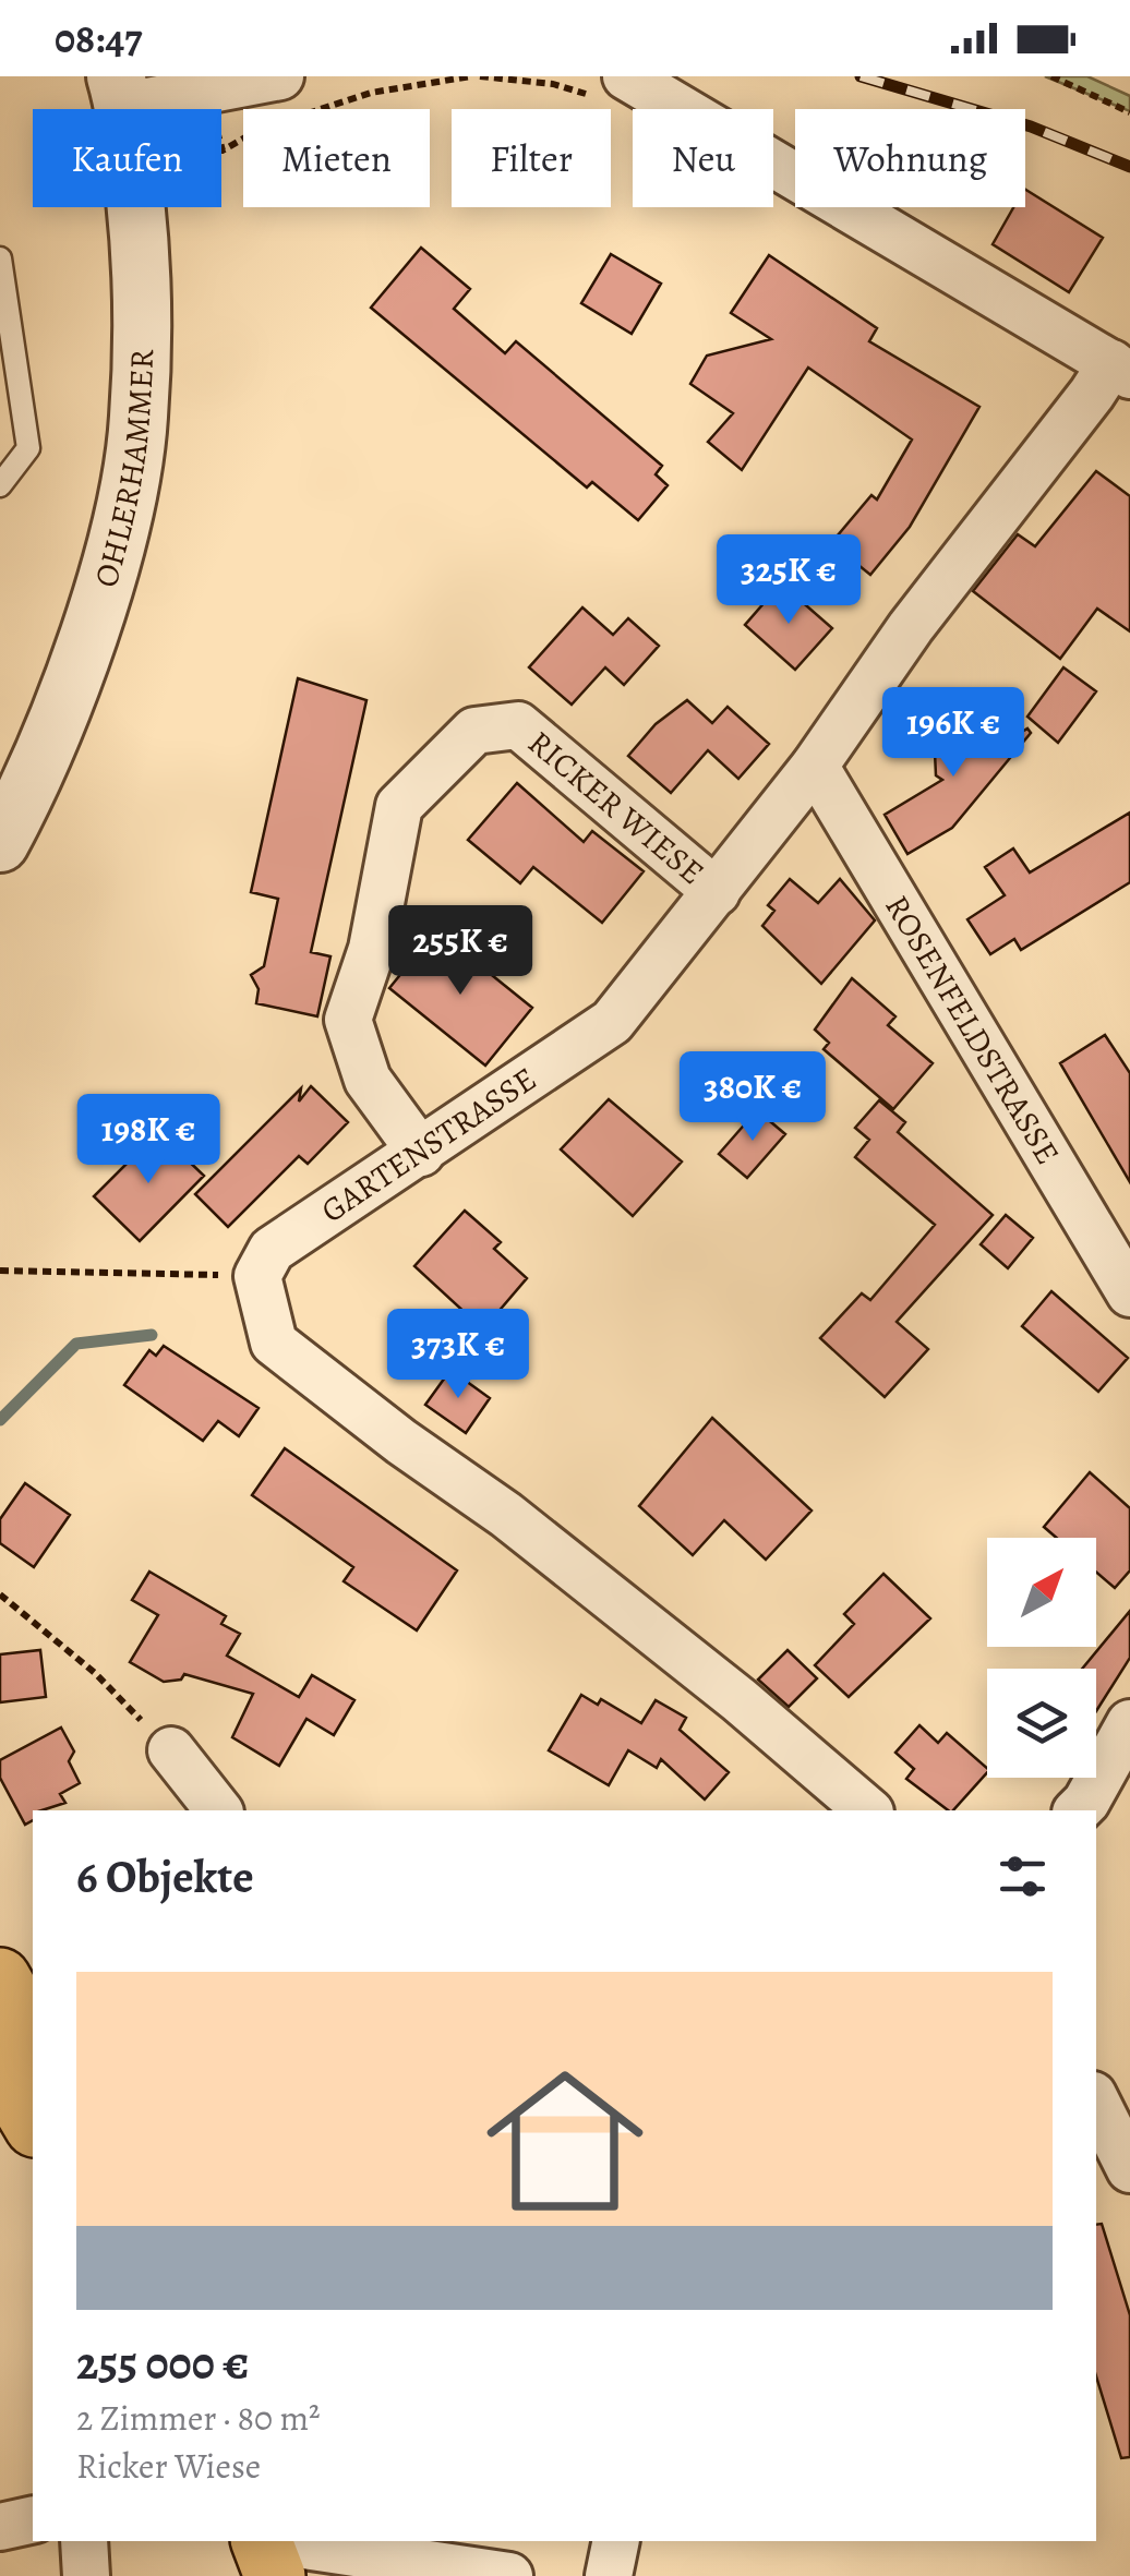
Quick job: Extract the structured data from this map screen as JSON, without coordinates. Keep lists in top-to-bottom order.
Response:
{
  "streets": {
    "street": [
      "OHLERHAMMER",
      "RICKER WIESE",
      "ROSENFELDSTRASSE",
      "GARTENSTRASSE"
    ]
  },
  "crossings": [
    ["RICKER WIESE", "GARTENSTRASSE"],
    ["ROSENFELDSTRASSE", "GARTENSTRASSE"]
  ],
  "north": "top right",
  "page": {
    "status": "08:47",
    "chip": [
      "Kaufen",
      "Mieten",
      "Filter",
      "Neu",
      "Wohnung"
    ],
    "price": [
      "325K €",
      "196K €",
      "255K €",
      "380K €",
      "198K €",
      "373K €"
    ],
    "heading": "6 Objekte",
    "list": [
      {
        "name": "255 000 €",
        "note": "2 Zimmer · 80 m² · Ricker Wiese"
      }
    ]
  }
}
